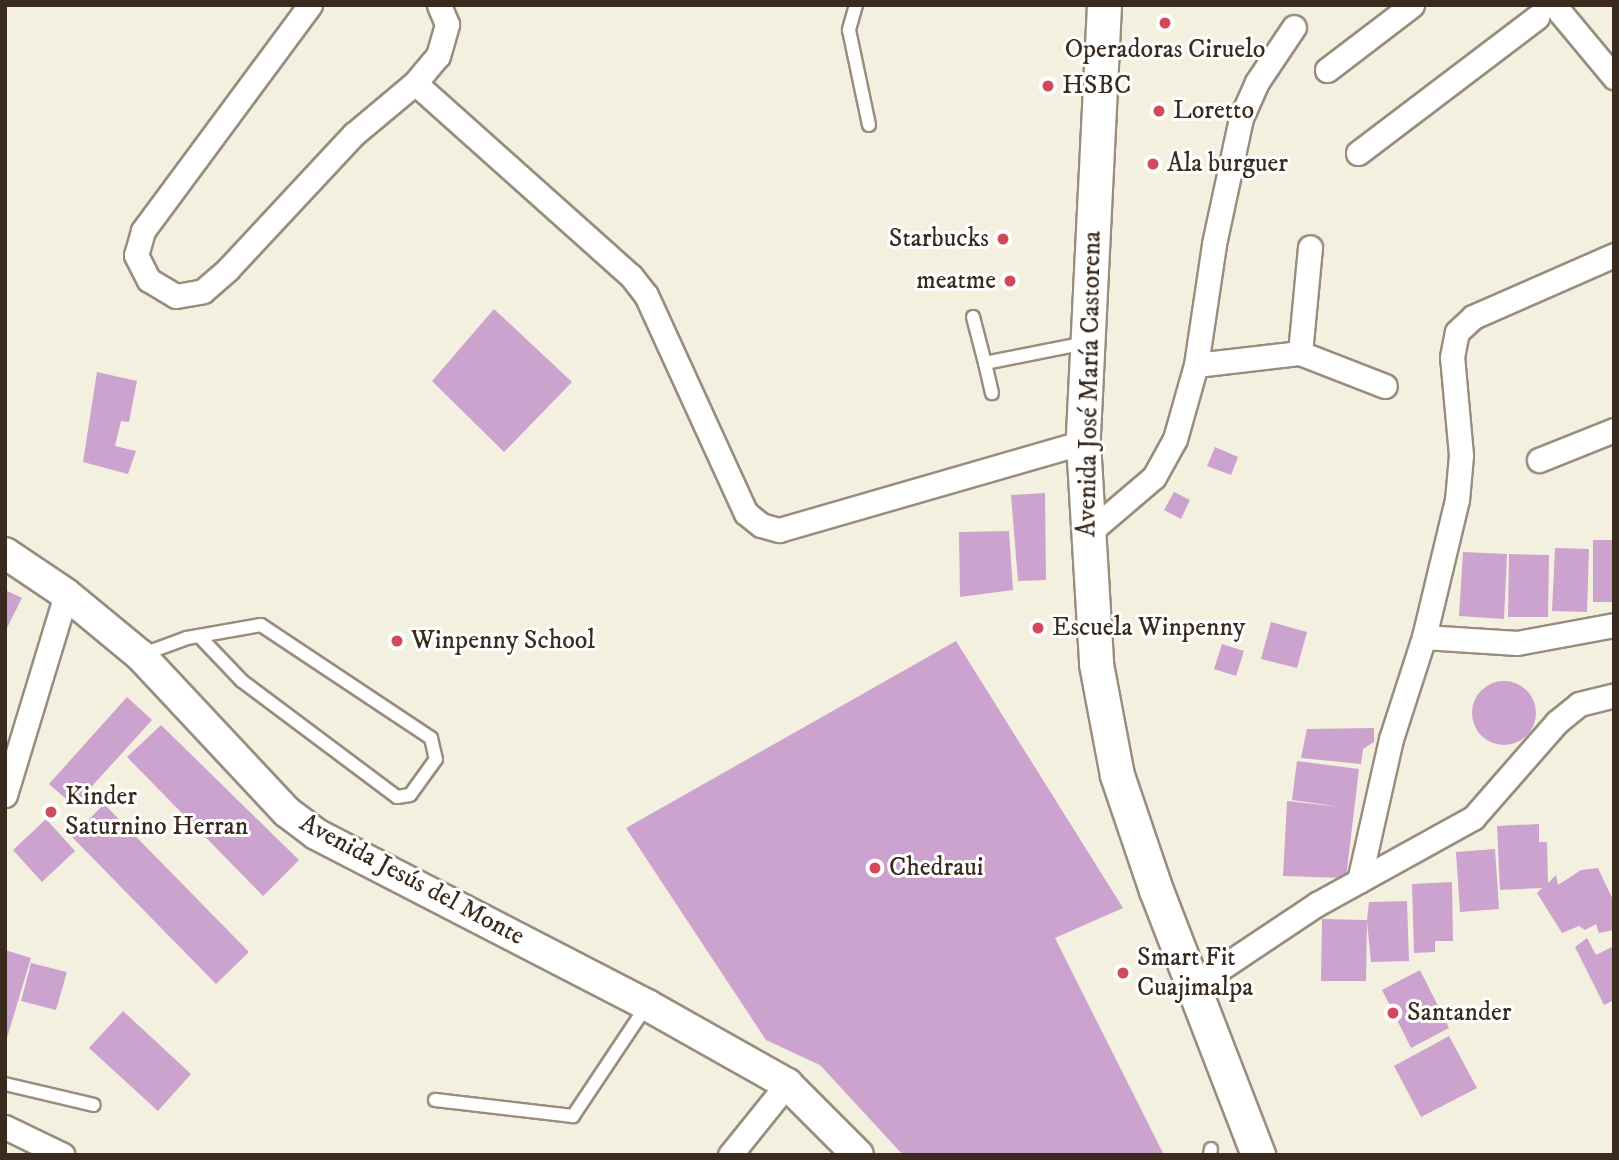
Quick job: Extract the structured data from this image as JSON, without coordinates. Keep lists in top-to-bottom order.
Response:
{
  "streets": {
    "main road": ["Avenida José María Castorena"],
    "street": ["Avenida Jesús del Monte"]
  },
  "places": [
    "Operadoras Ciruelo",
    "HSBC",
    "Loretto",
    "Ala burguer",
    "Starbucks",
    "meatme",
    "Escuela Winpenny",
    "Winpenny School",
    "Kinder Saturnino Herran",
    "Chedraui",
    "Smart Fit Cuajimalpa",
    "Santander"
  ]
}
